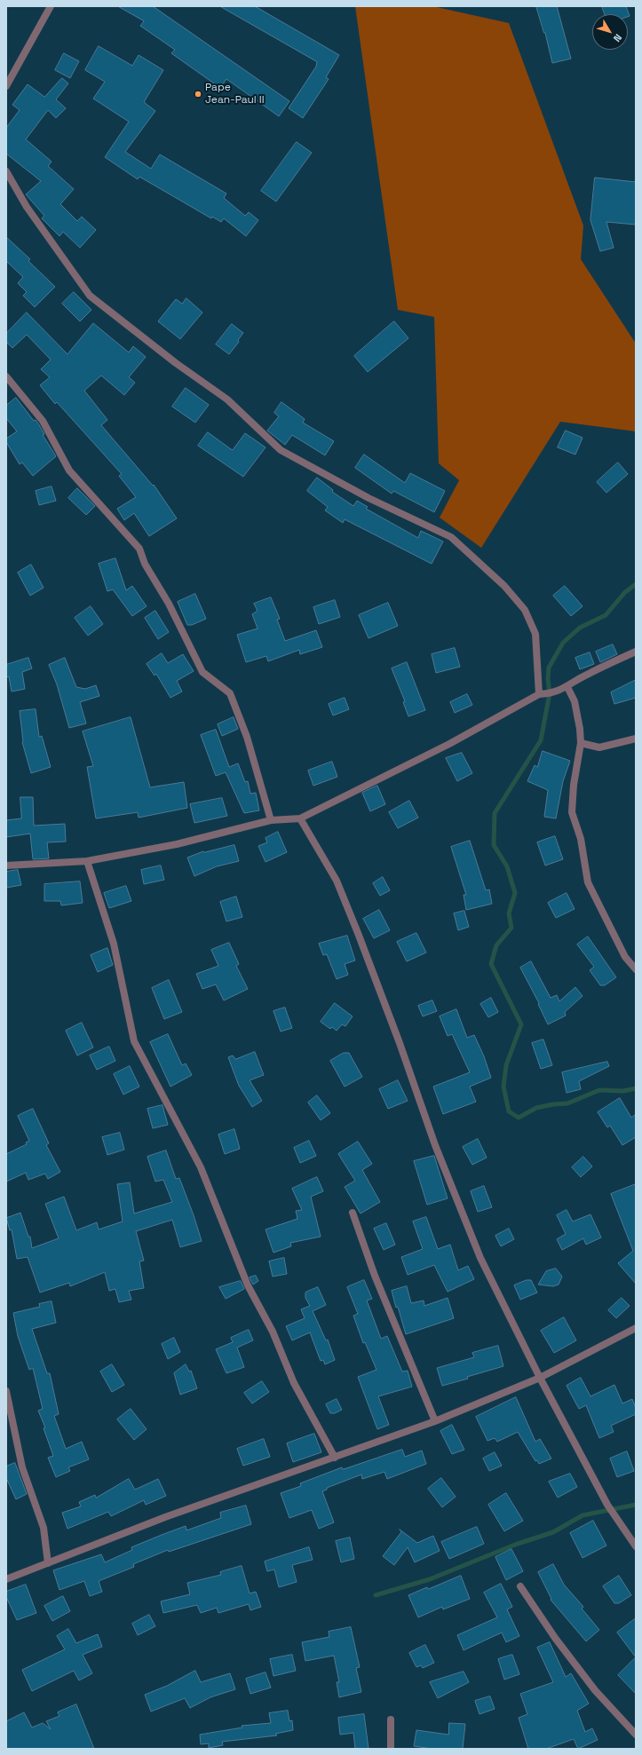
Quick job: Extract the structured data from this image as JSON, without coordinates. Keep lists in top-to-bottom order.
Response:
{
  "places": ["Pape Jean-Paul II"],
  "north": "bottom right"
}
